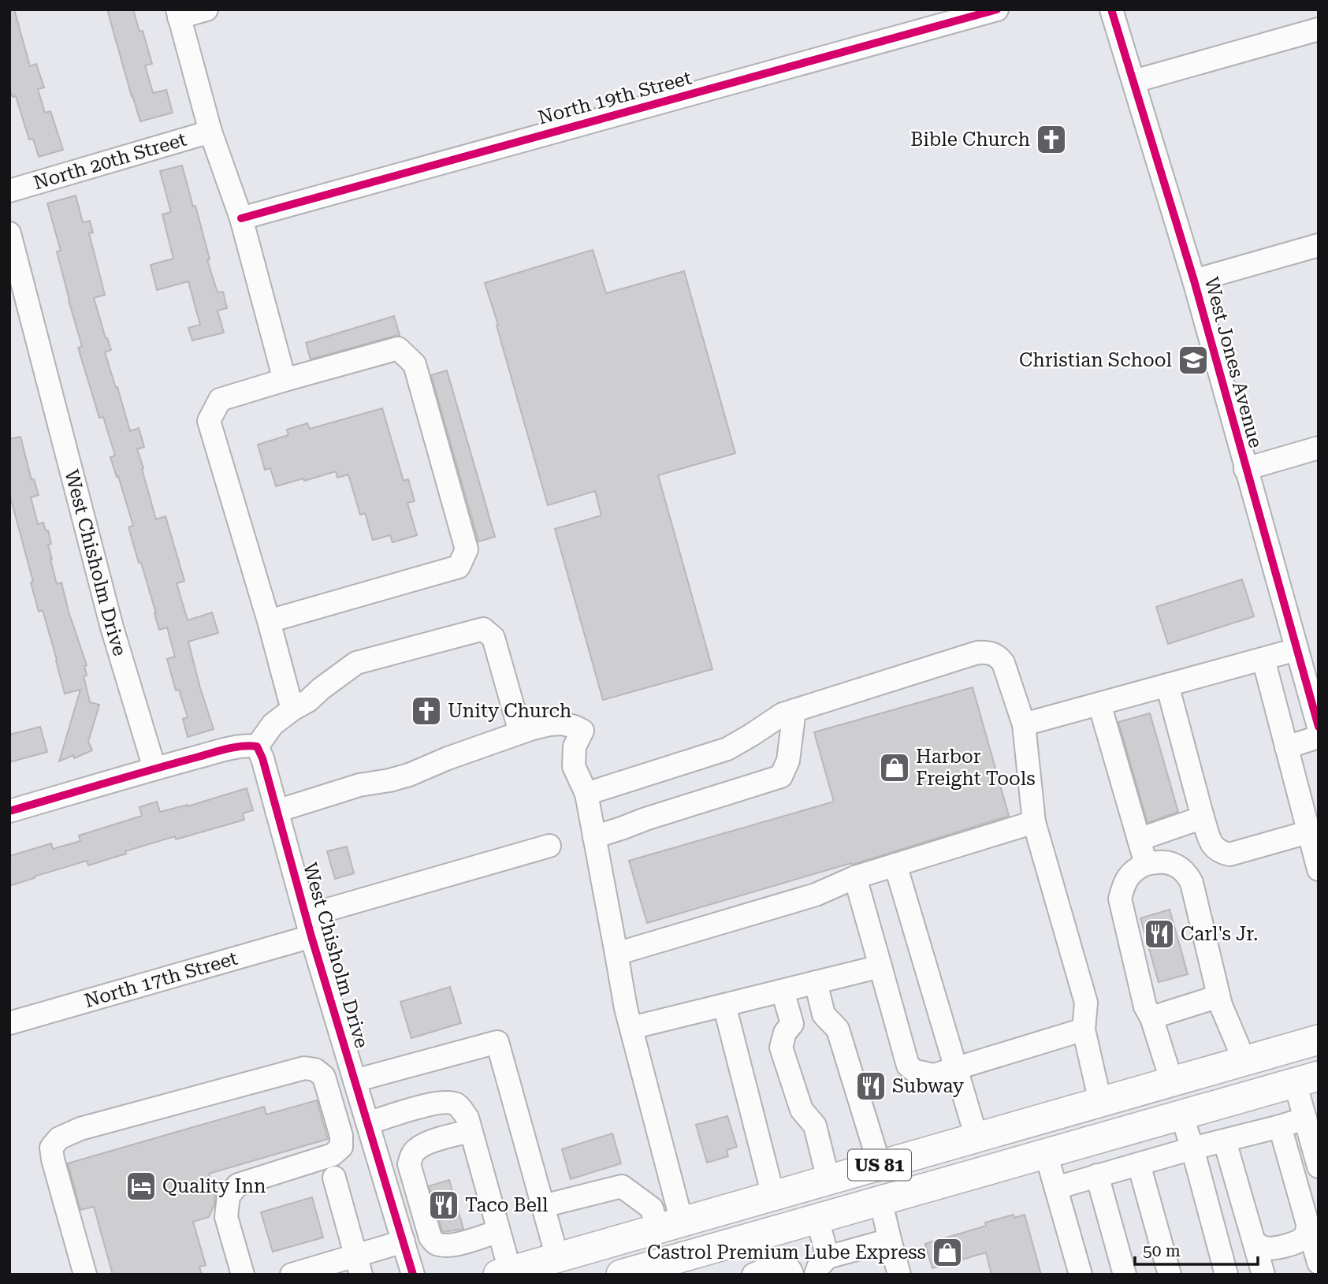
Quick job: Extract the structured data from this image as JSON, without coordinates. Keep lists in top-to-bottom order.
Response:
{
  "streets": {
    "main road": ["US 81"],
    "street": [
      "North 19th Street",
      "North 20th Street",
      "West Jones Avenue",
      "West Chisholm Drive",
      "North 17th Street"
    ]
  },
  "crossings": [
    ["West Chisholm Drive", "North 17th Street"]
  ],
  "places": {
    "church": ["Bible Church", "Unity Church"],
    "school or university": ["Christian School"],
    "shop": ["Harbor Freight Tools", "Castrol Premium Lube Express"],
    "restaurant": ["Carl's Jr.", "Subway", "Taco Bell"],
    "hotel": ["Quality Inn"]
  },
  "scale_bar": "50 m"
}
